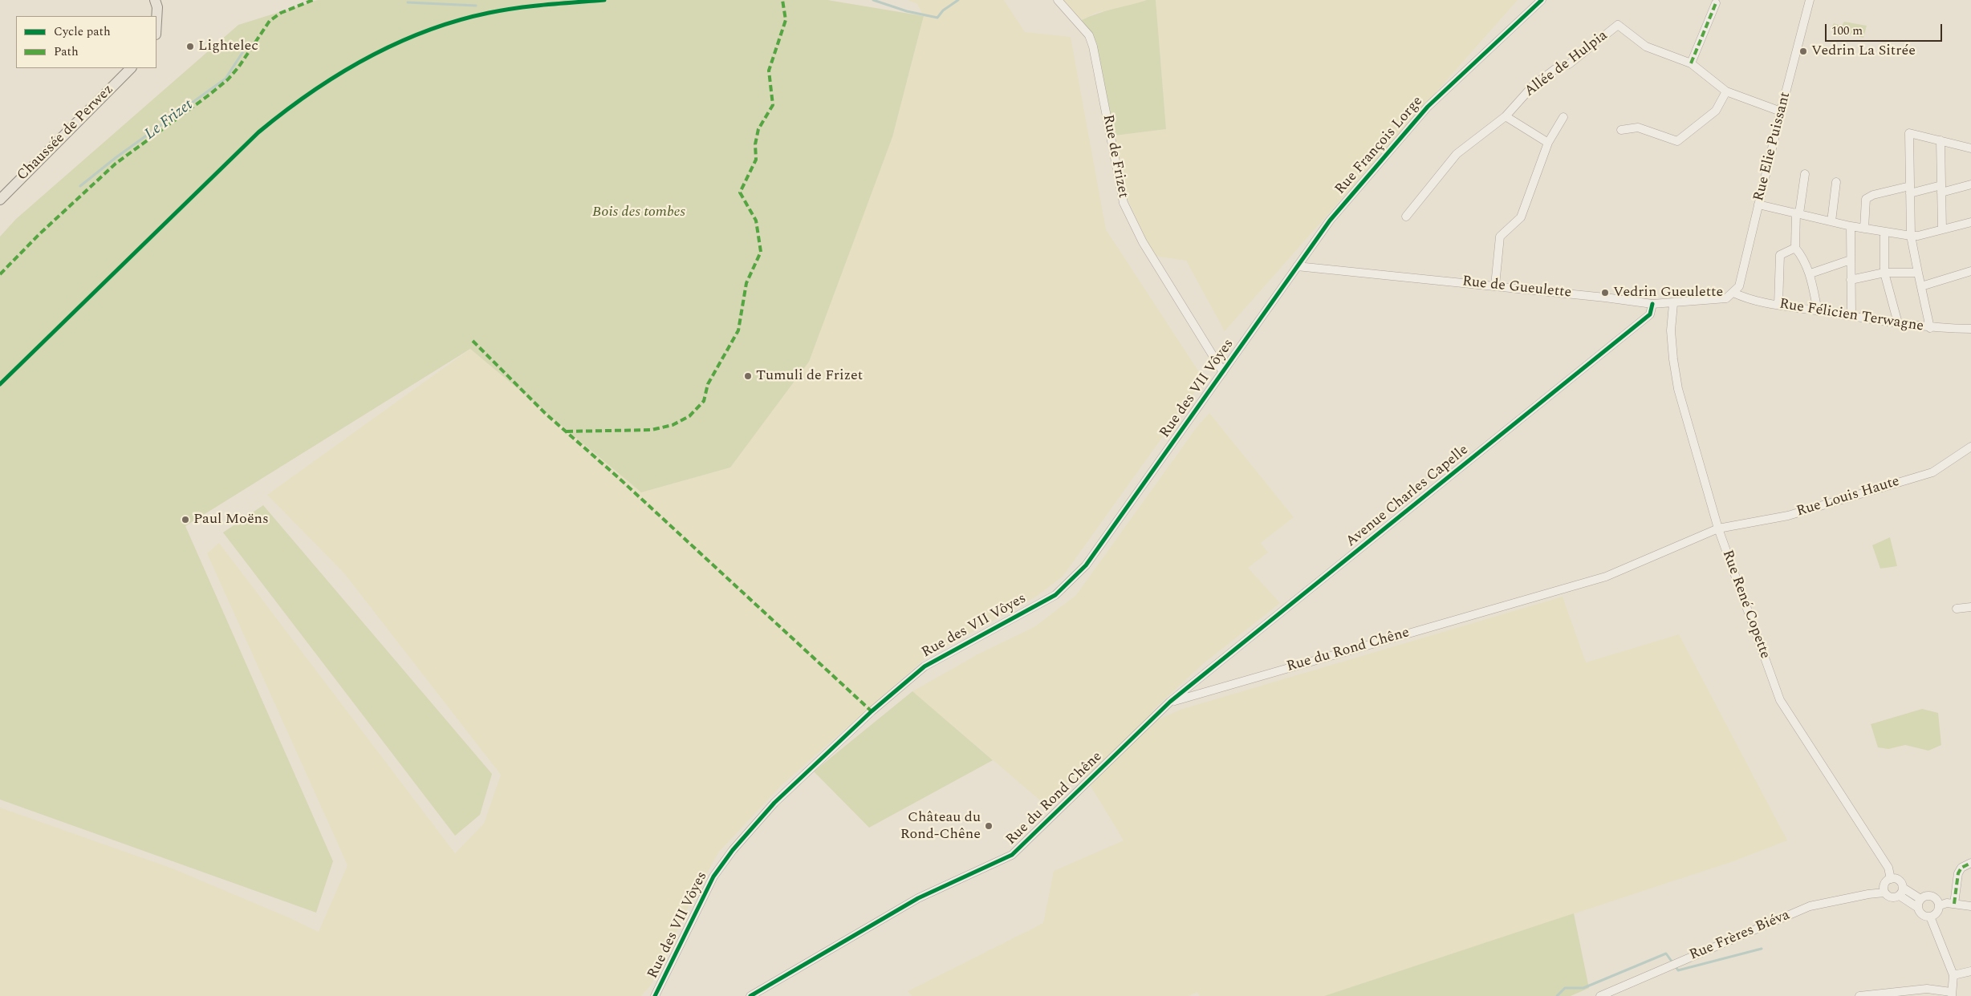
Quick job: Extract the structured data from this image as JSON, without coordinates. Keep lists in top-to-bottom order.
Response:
{
  "streets": {
    "main road": ["Chaussée de Perwez"],
    "street": [
      "Allée de Hulpia",
      "Rue François Lorge",
      "Rue Elie Puissant",
      "Rue de Frizet",
      "Rue de Gueulette",
      "Rue Félicien Terwagne",
      "Rue des VII Vôyes",
      "Avenue Charles Capelle",
      "Rue Louis Haute",
      "Rue René Copette",
      "Rue du Rond Chêne",
      "Rue Frères Biéva"
    ]
  },
  "crossings": [
    ["Allée de Hulpia", "Rue Elie Puissant"],
    ["Rue François Lorge", "Rue de Gueulette"],
    ["Rue François Lorge", "Rue des VII Vôyes"],
    ["Rue Elie Puissant", "Rue de Gueulette"],
    ["Rue Elie Puissant", "Rue Félicien Terwagne"],
    ["Rue de Frizet", "Rue des VII Vôyes"],
    ["Rue de Gueulette", "Rue Félicien Terwagne"],
    ["Rue de Gueulette", "Rue des VII Vôyes"],
    ["Rue de Gueulette", "Avenue Charles Capelle"],
    ["Rue de Gueulette", "Rue René Copette"],
    ["Avenue Charles Capelle", "Rue du Rond Chêne"],
    ["Rue Louis Haute", "Rue René Copette"],
    ["Rue Louis Haute", "Rue du Rond Chêne"],
    ["Rue René Copette", "Rue du Rond Chêne"],
    ["Rue René Copette", "Rue Frères Biéva"]
  ],
  "water": ["Le Frizet"],
  "parks": ["Bois des tombes"],
  "places": [
    "Lightelec",
    "Vedrin La Sitrée",
    "Vedrin Gueulette",
    "Tumuli de Frizet",
    "Paul Moëns",
    "Château du Rond-Chêne"
  ],
  "legend": ["Cycle path", "Path"],
  "scale_bar": "100 m"
}
